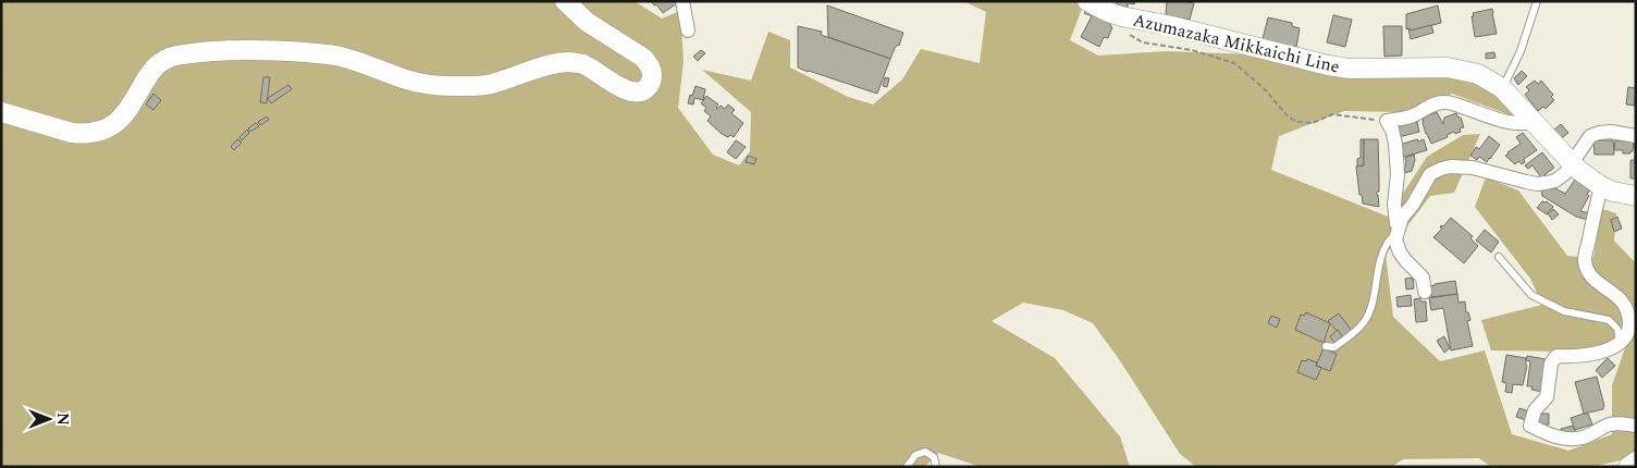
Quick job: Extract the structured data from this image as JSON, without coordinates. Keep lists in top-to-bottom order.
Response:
{
  "streets": {
    "main road": ["Azumazaka Mikkaichi Line"]
  },
  "north": "right"
}
